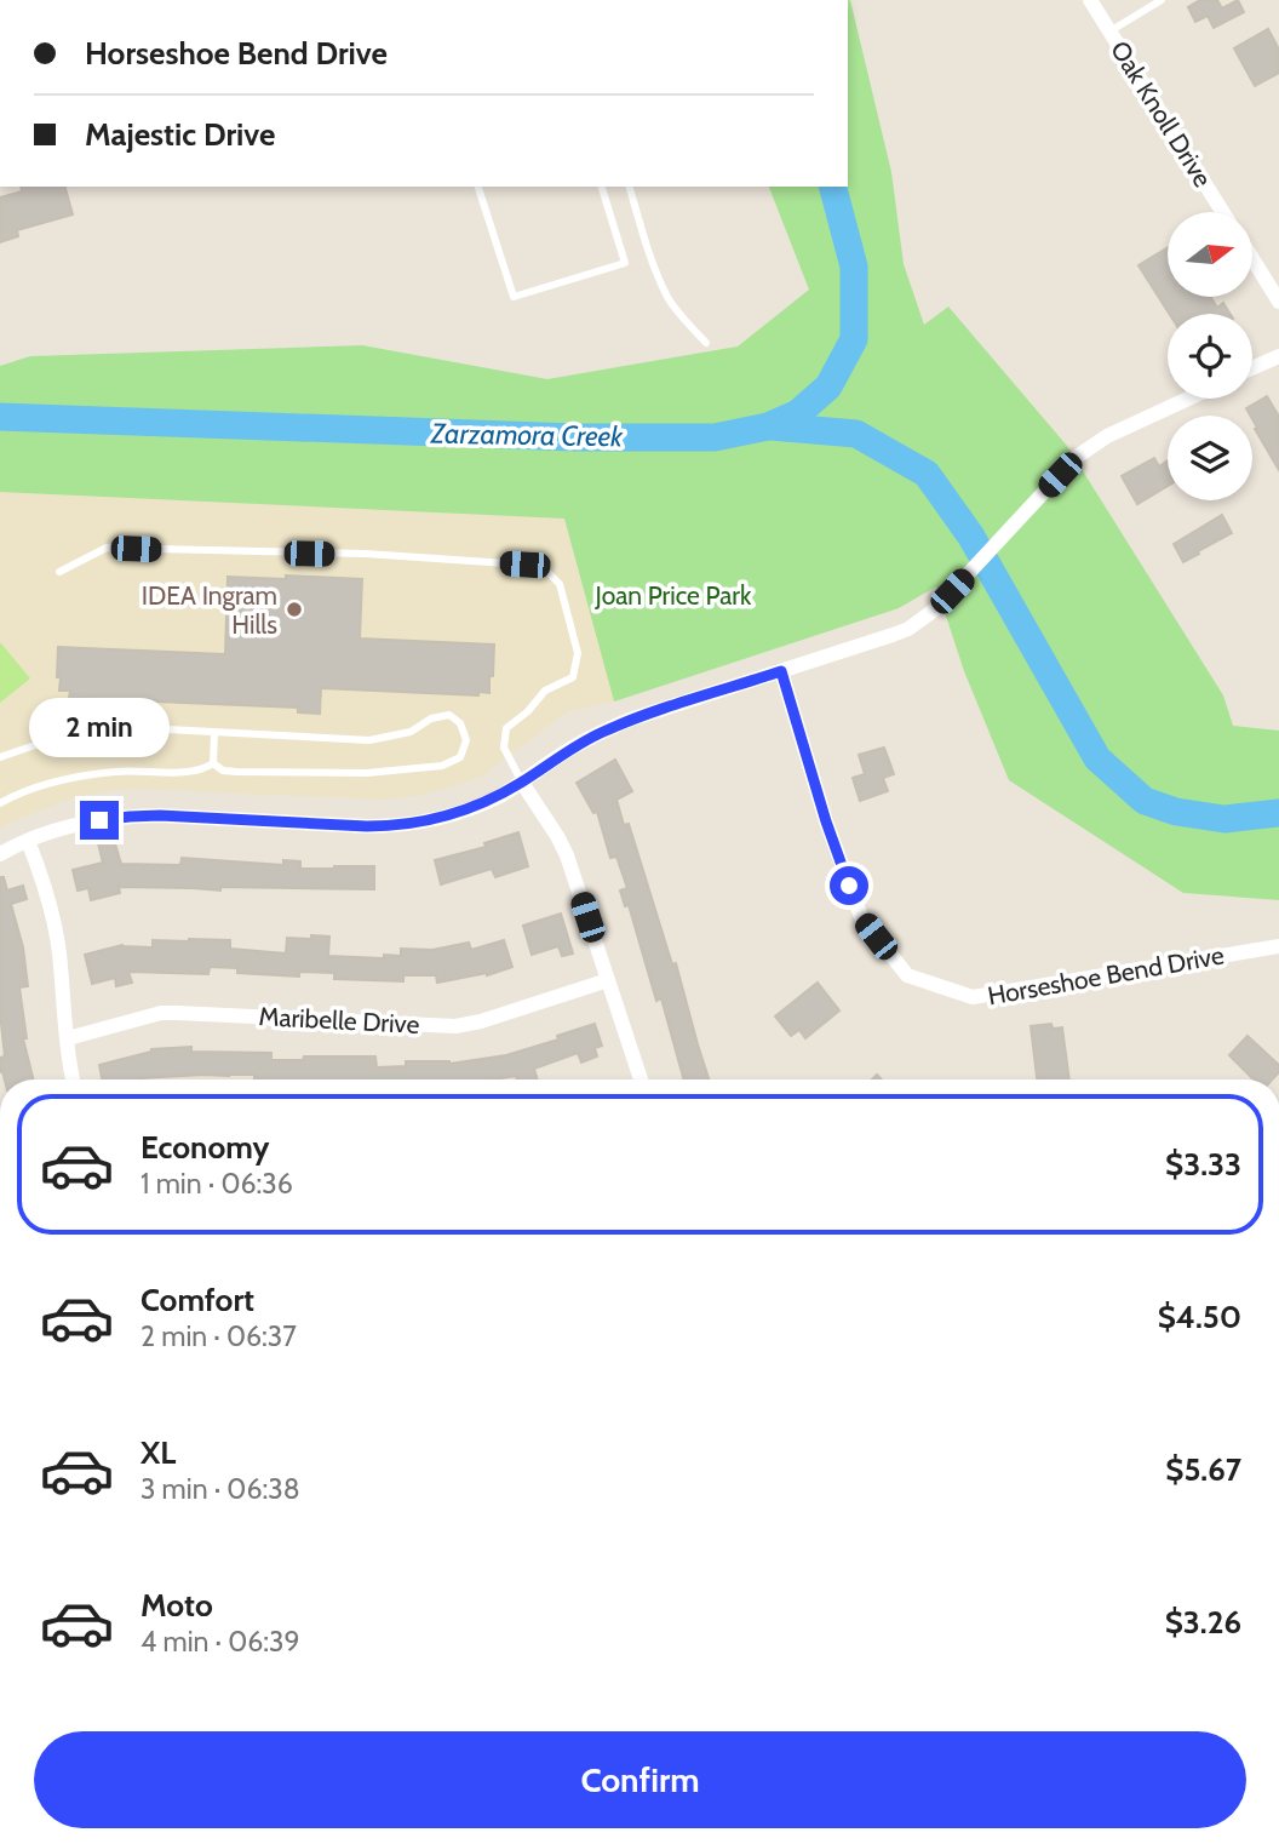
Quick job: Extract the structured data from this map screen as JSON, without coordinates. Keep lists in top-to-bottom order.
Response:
{
  "streets": {
    "street": ["Oak Knoll Drive", "Horseshoe Bend Drive", "Maribelle Drive"]
  },
  "water": ["Zarzamora Creek"],
  "parks": ["Joan Price Park"],
  "places": ["IDEA Ingram Hills"],
  "north": "right",
  "page": {
    "banner": ["Horseshoe Bend Drive", "Majestic Drive"],
    "bubble": "2 min",
    "list": [
      {
        "name": "Economy",
        "note": "1 min · 06:36",
        "value": "$3.33"
      },
      {
        "name": "Comfort",
        "note": "2 min · 06:37",
        "value": "$4.50"
      },
      {
        "name": "XL",
        "note": "3 min · 06:38",
        "value": "$5.67"
      },
      {
        "name": "Moto",
        "note": "4 min · 06:39",
        "value": "$3.26"
      }
    ],
    "buttons": "Confirm"
  }
}
